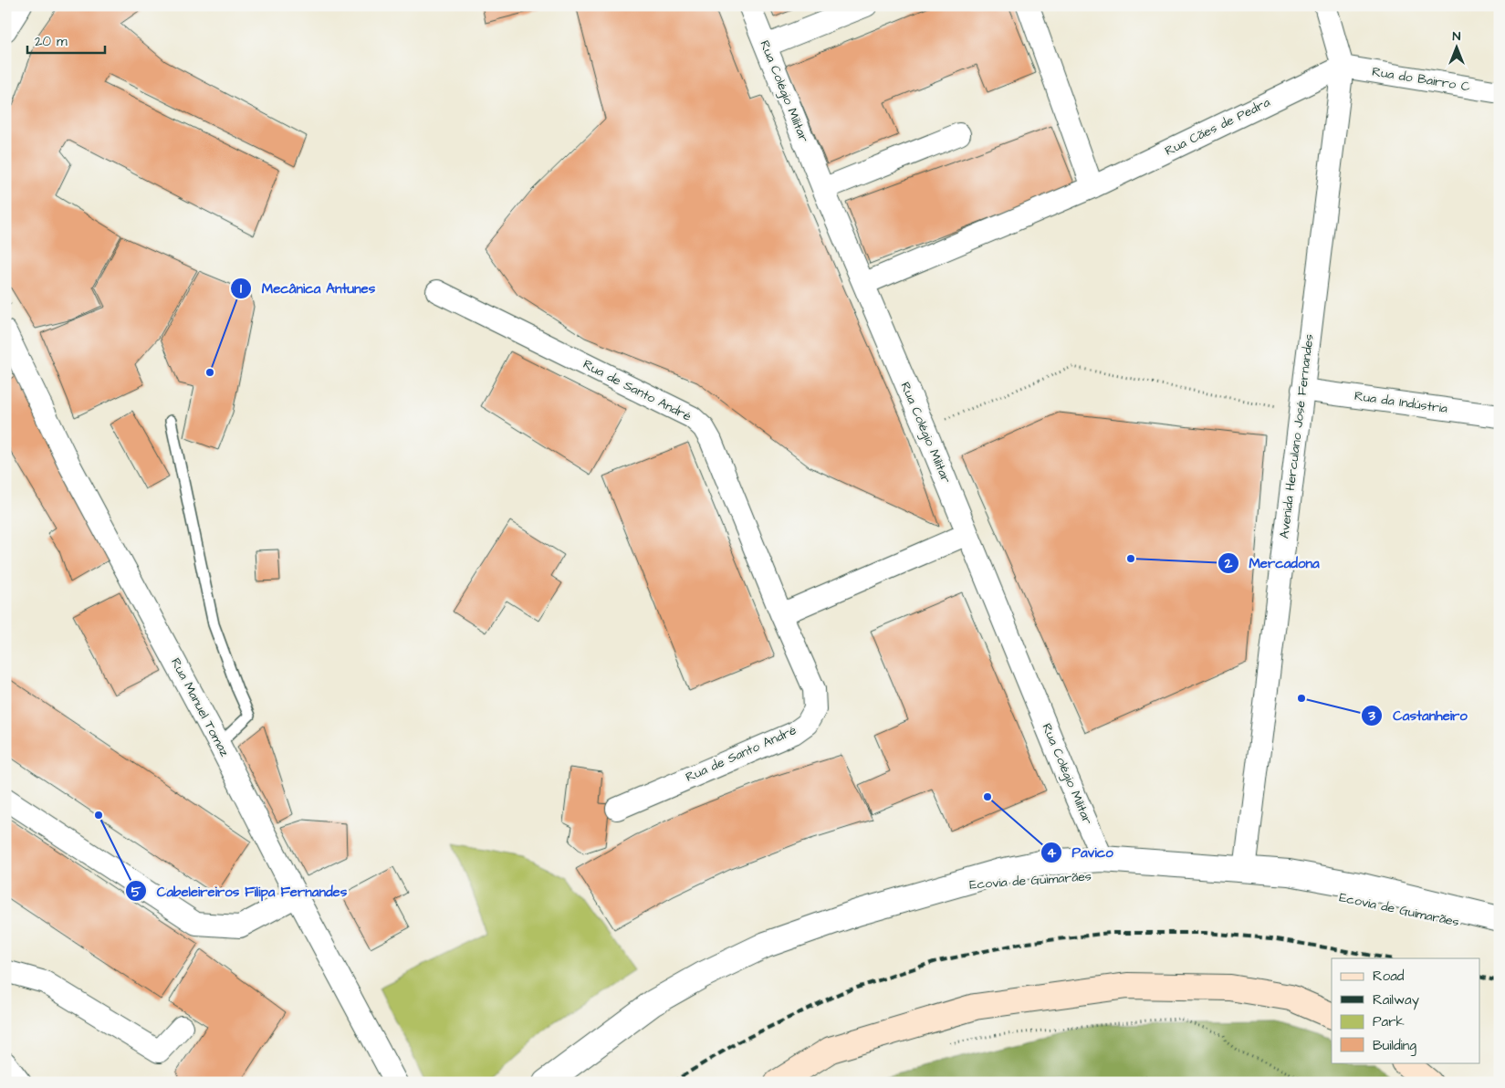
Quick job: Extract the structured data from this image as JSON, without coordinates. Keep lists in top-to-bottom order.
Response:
{
  "streets": {
    "street": [
      "Rua do Bairro C",
      "Rua Colégio Militar",
      "Rua Cães de Pedra",
      "Rua de Santo André",
      "Rua da Indústria",
      "Avenida Herculano José Fernandes",
      "Rua Manuel Tomaz"
    ]
  },
  "crossings": [
    ["Rua do Bairro C", "Rua Cães de Pedra"],
    ["Rua do Bairro C", "Avenida Herculano José Fernandes"],
    ["Rua Colégio Militar", "Rua Cães de Pedra"],
    ["Rua Cães de Pedra", "Avenida Herculano José Fernandes"],
    ["Rua da Indústria", "Avenida Herculano José Fernandes"]
  ],
  "places": [
    "Mecânica Antunes",
    "Mercadona",
    "Castanheiro",
    "Pavico",
    "Cabeleireiros Filipa Fernandes"
  ],
  "legend": [
    "Road",
    "Railway",
    "Park",
    "Building"
  ],
  "scale_bar": "20 m",
  "north": "top"
}
